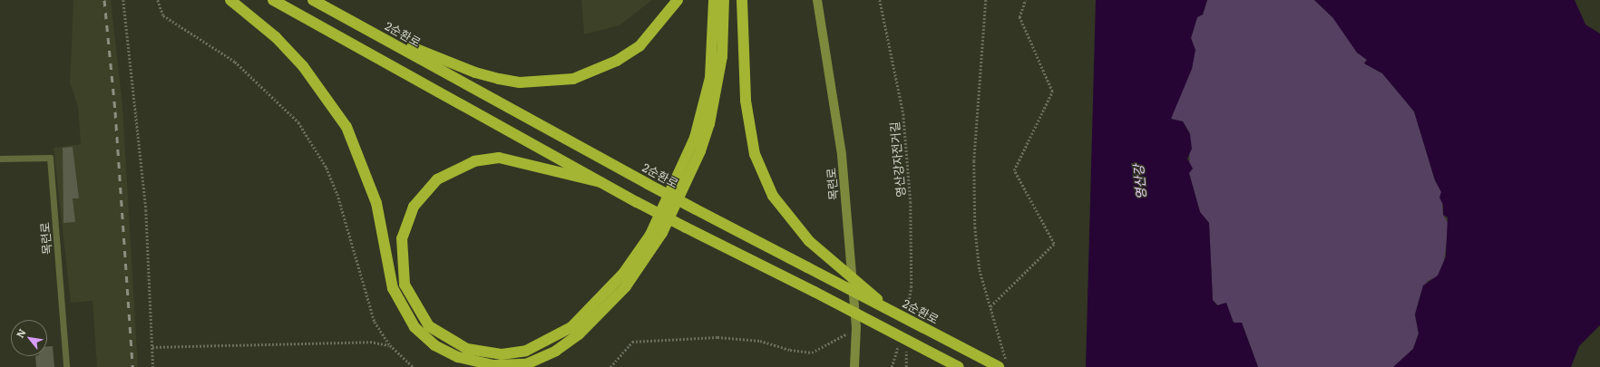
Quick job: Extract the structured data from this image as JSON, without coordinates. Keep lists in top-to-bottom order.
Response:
{
  "streets": {
    "highway": ["2순환로"],
    "street": ["목련로"],
    "path": ["영산강자전거길"]
  },
  "water": ["영산강"],
  "north": "top left"
}
